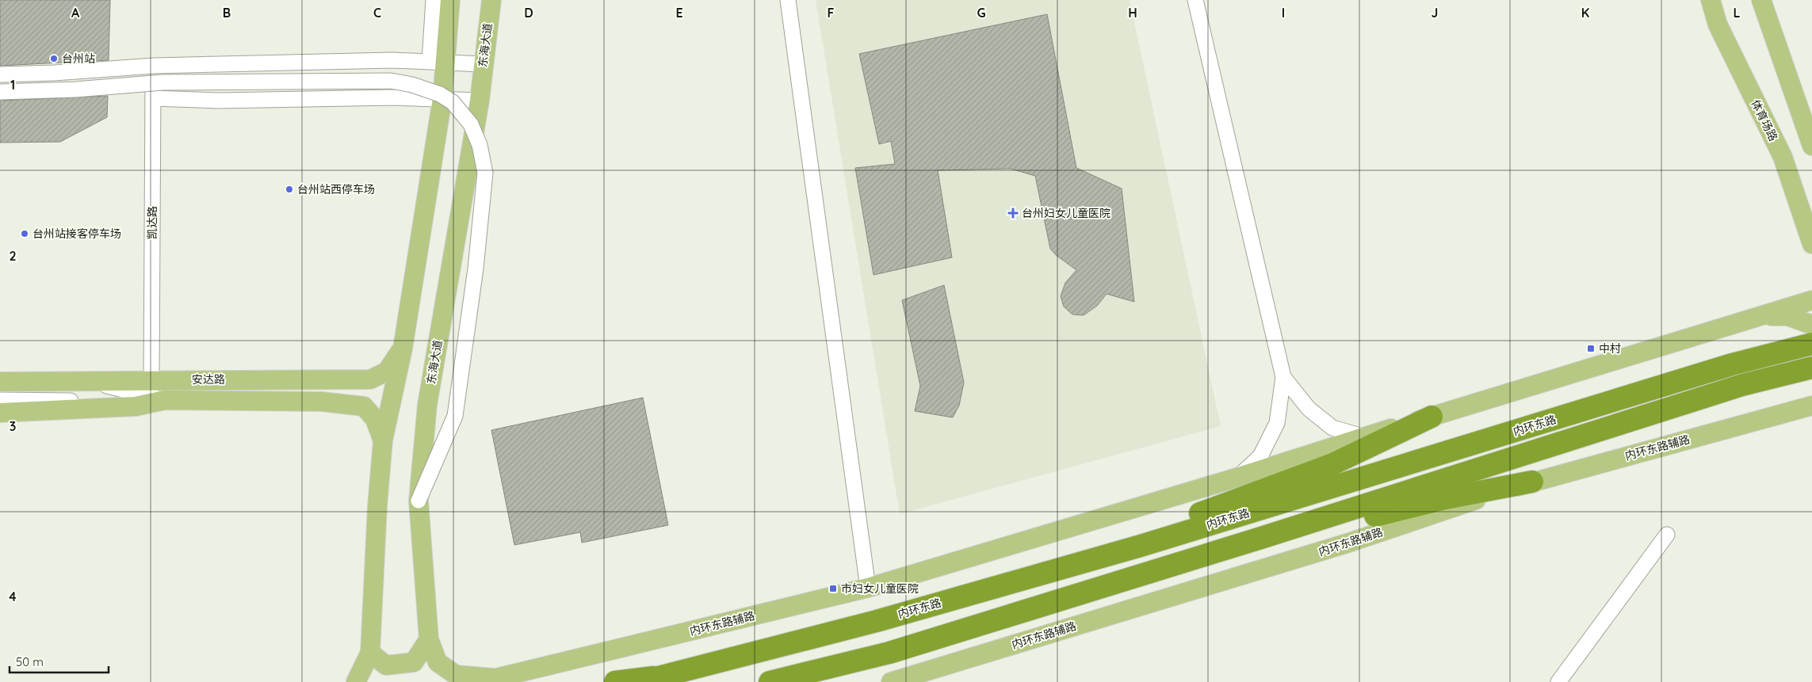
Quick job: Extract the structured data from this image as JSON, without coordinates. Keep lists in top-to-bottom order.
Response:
{
  "streets": {
    "highway": ["内环东路"],
    "main road": [
      "东海大道",
      "体育场路",
      "安达路",
      "内环东路辅路"
    ],
    "street": ["凯达路"]
  },
  "crossings": [
    ["东海大道", "内环东路辅路"],
    ["凯达路", "安达路"]
  ],
  "places": {
    "other": ["台州站", "台州站西停车场", "台州站接客停车场"],
    "health": ["台州妇女儿童医院"],
    "transit": ["中村", "市妇女儿童医院"]
  },
  "scale_bar": "50 m",
  "grid": {
    "columns": [
      "A",
      "B",
      "C",
      "D",
      "E",
      "F",
      "G",
      "H",
      "I",
      "J",
      "K",
      "L"
    ],
    "rows": [
      "1",
      "2",
      "3",
      "4"
    ]
  }
}
